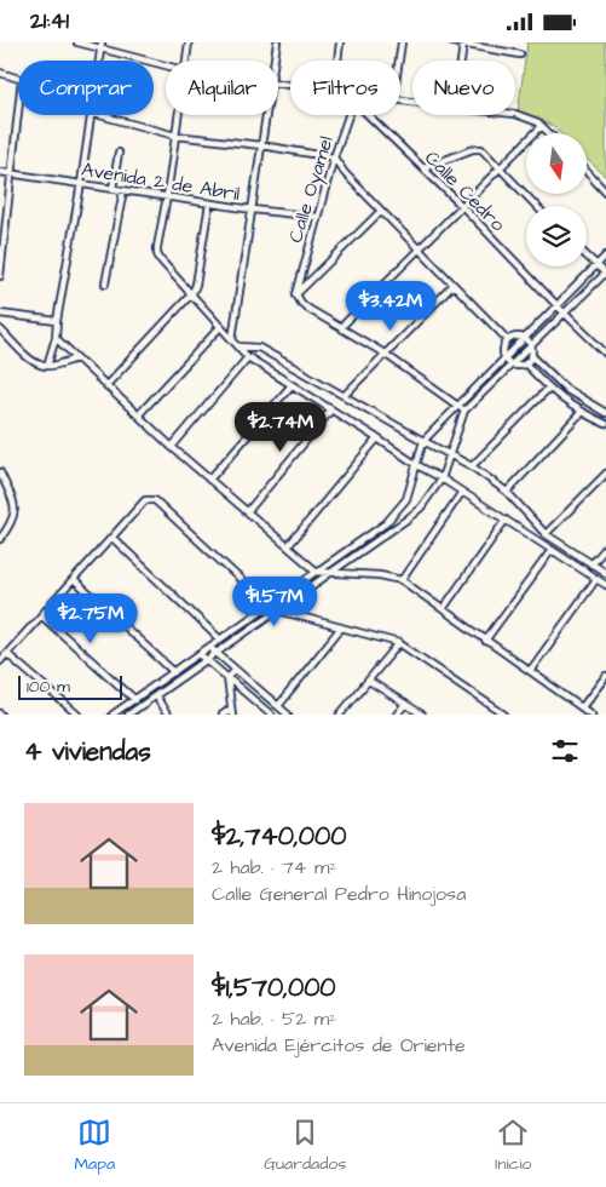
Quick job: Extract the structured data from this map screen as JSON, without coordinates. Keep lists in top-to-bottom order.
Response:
{
  "streets": {
    "street": ["Avenida 2 de Abril", "Calle Oyamel", "Calle Cedro"]
  },
  "crossings": [
    ["Avenida 2 de Abril", "Calle Oyamel"]
  ],
  "scale_bar": "100 m",
  "north": "bottom",
  "page": {
    "status": "21:41",
    "chip": [
      "Comprar",
      "Alquilar",
      "Filtros",
      "Nuevo"
    ],
    "price": [
      "$3.42M",
      "$2.74M",
      "$1.57M",
      "$2.75M"
    ],
    "scale": "100 m",
    "heading": "4 viviendas",
    "list": [
      {
        "name": "$2,740,000",
        "note": "2 hab. · 74 m² · Calle General Pedro Hinojosa"
      },
      {
        "name": "$1,570,000",
        "note": "2 hab. · 52 m² · Avenida Ejércitos de Oriente"
      }
    ],
    "tabs": ["Mapa", "Guardados", "Inicio"]
  }
}
